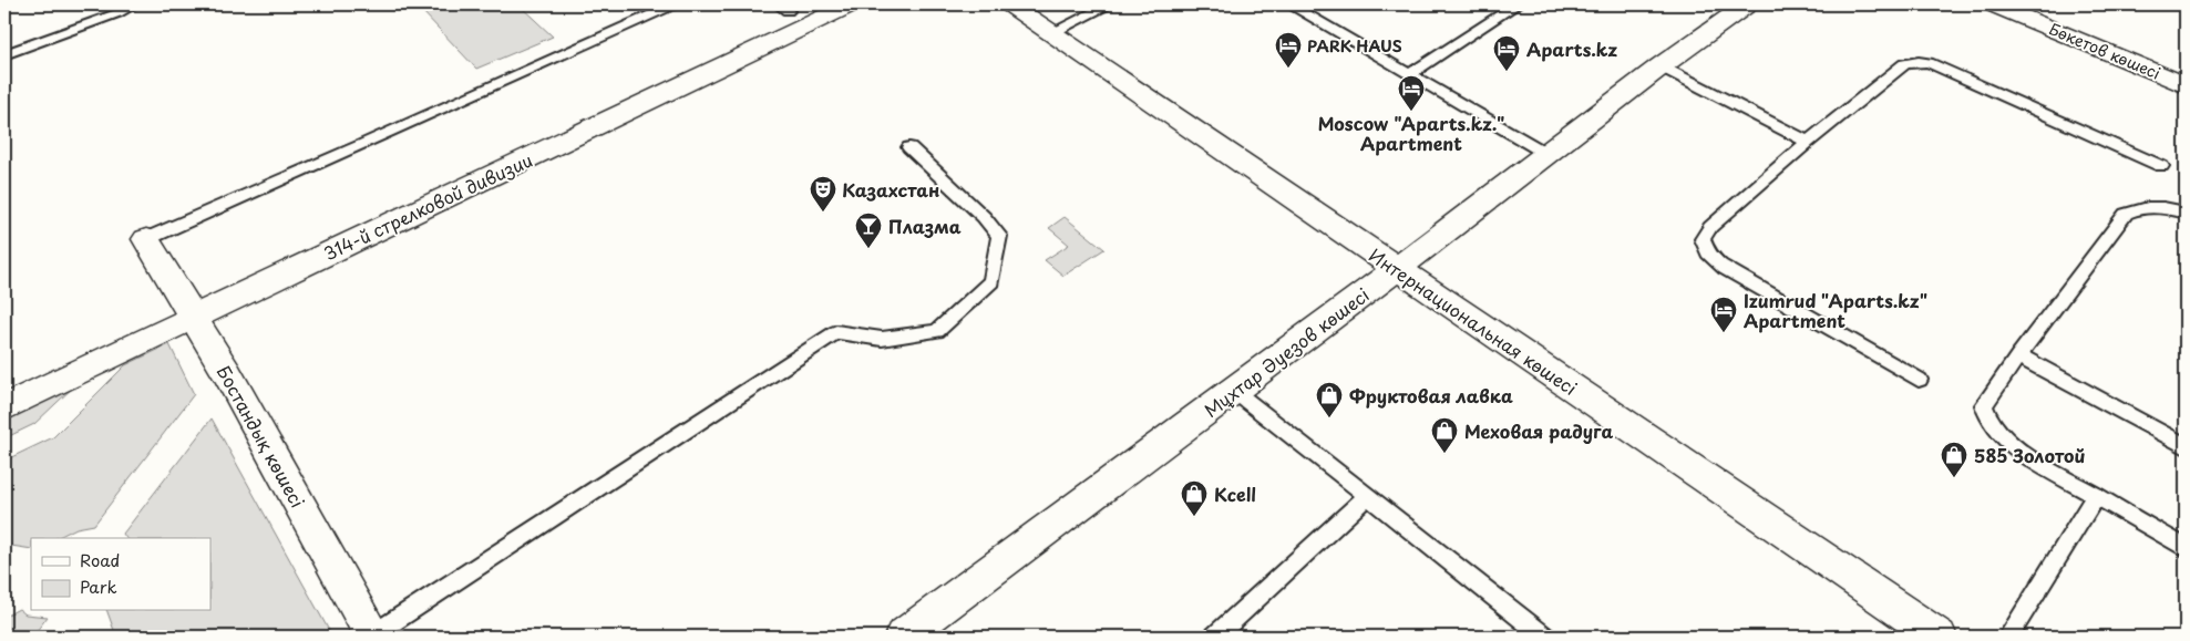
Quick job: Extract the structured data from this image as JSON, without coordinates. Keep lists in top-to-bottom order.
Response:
{
  "streets": {
    "street": [
      "Бөкетов көшесі",
      "314-й стрелковой дивизии",
      "Интернациональная көшесі",
      "Мұхтар Әуезов көшесі",
      "Бостандық көшесі"
    ]
  },
  "crossings": [
    ["314-й стрелковой дивизии", "Бостандық көшесі"],
    ["Интернациональная көшесі", "Мұхтар Әуезов көшесі"]
  ],
  "places": {
    "hotel": [
      "PARK HAUS",
      "Aparts.kz",
      "Moscow \"Aparts.kz.\" Apartment",
      "Izumrud \"Aparts.kz\" Apartment"
    ],
    "theatre": ["Казахстан"],
    "bar": ["Плазма"],
    "shop": [
      "Фруктовая лавка",
      "Меховая радуга",
      "585 Золотой",
      "Kcell"
    ]
  },
  "legend": ["Road", "Park"]
}
